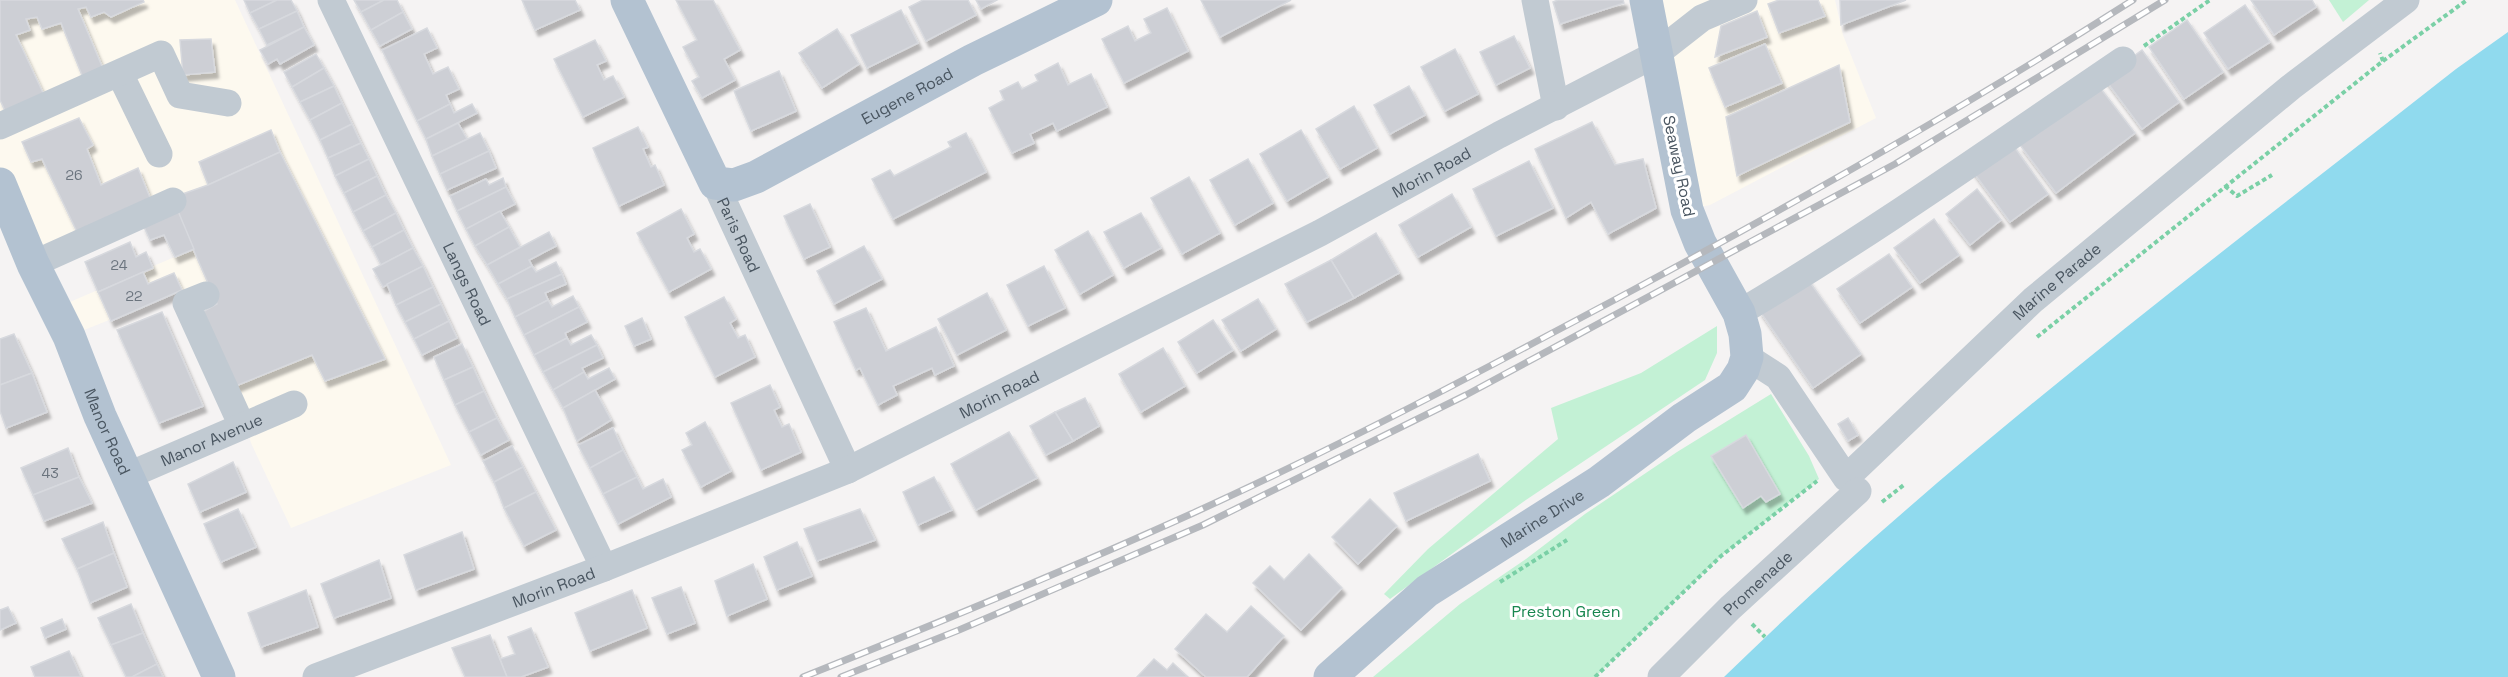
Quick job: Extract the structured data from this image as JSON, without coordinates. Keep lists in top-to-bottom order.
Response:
{
  "streets": {
    "main road": [
      "Eugene Road",
      "Seaway Road",
      "Paris Road",
      "Manor Road",
      "Marine Drive"
    ],
    "street": [
      "Morin Road",
      "Marine Parade",
      "Langs Road",
      "Manor Avenue",
      "Promenade"
    ]
  },
  "crossings": [
    ["Eugene Road", "Paris Road"],
    ["Seaway Road", "Morin Road"],
    ["Seaway Road", "Marine Parade"],
    ["Seaway Road", "Marine Drive"],
    ["Morin Road", "Paris Road"],
    ["Morin Road", "Langs Road"],
    ["Marine Parade", "Marine Drive"],
    ["Manor Road", "Manor Avenue"]
  ],
  "parks": ["Preston Green"],
  "house_numbers": [
    "26",
    "24",
    "22",
    "43"
  ]
}
